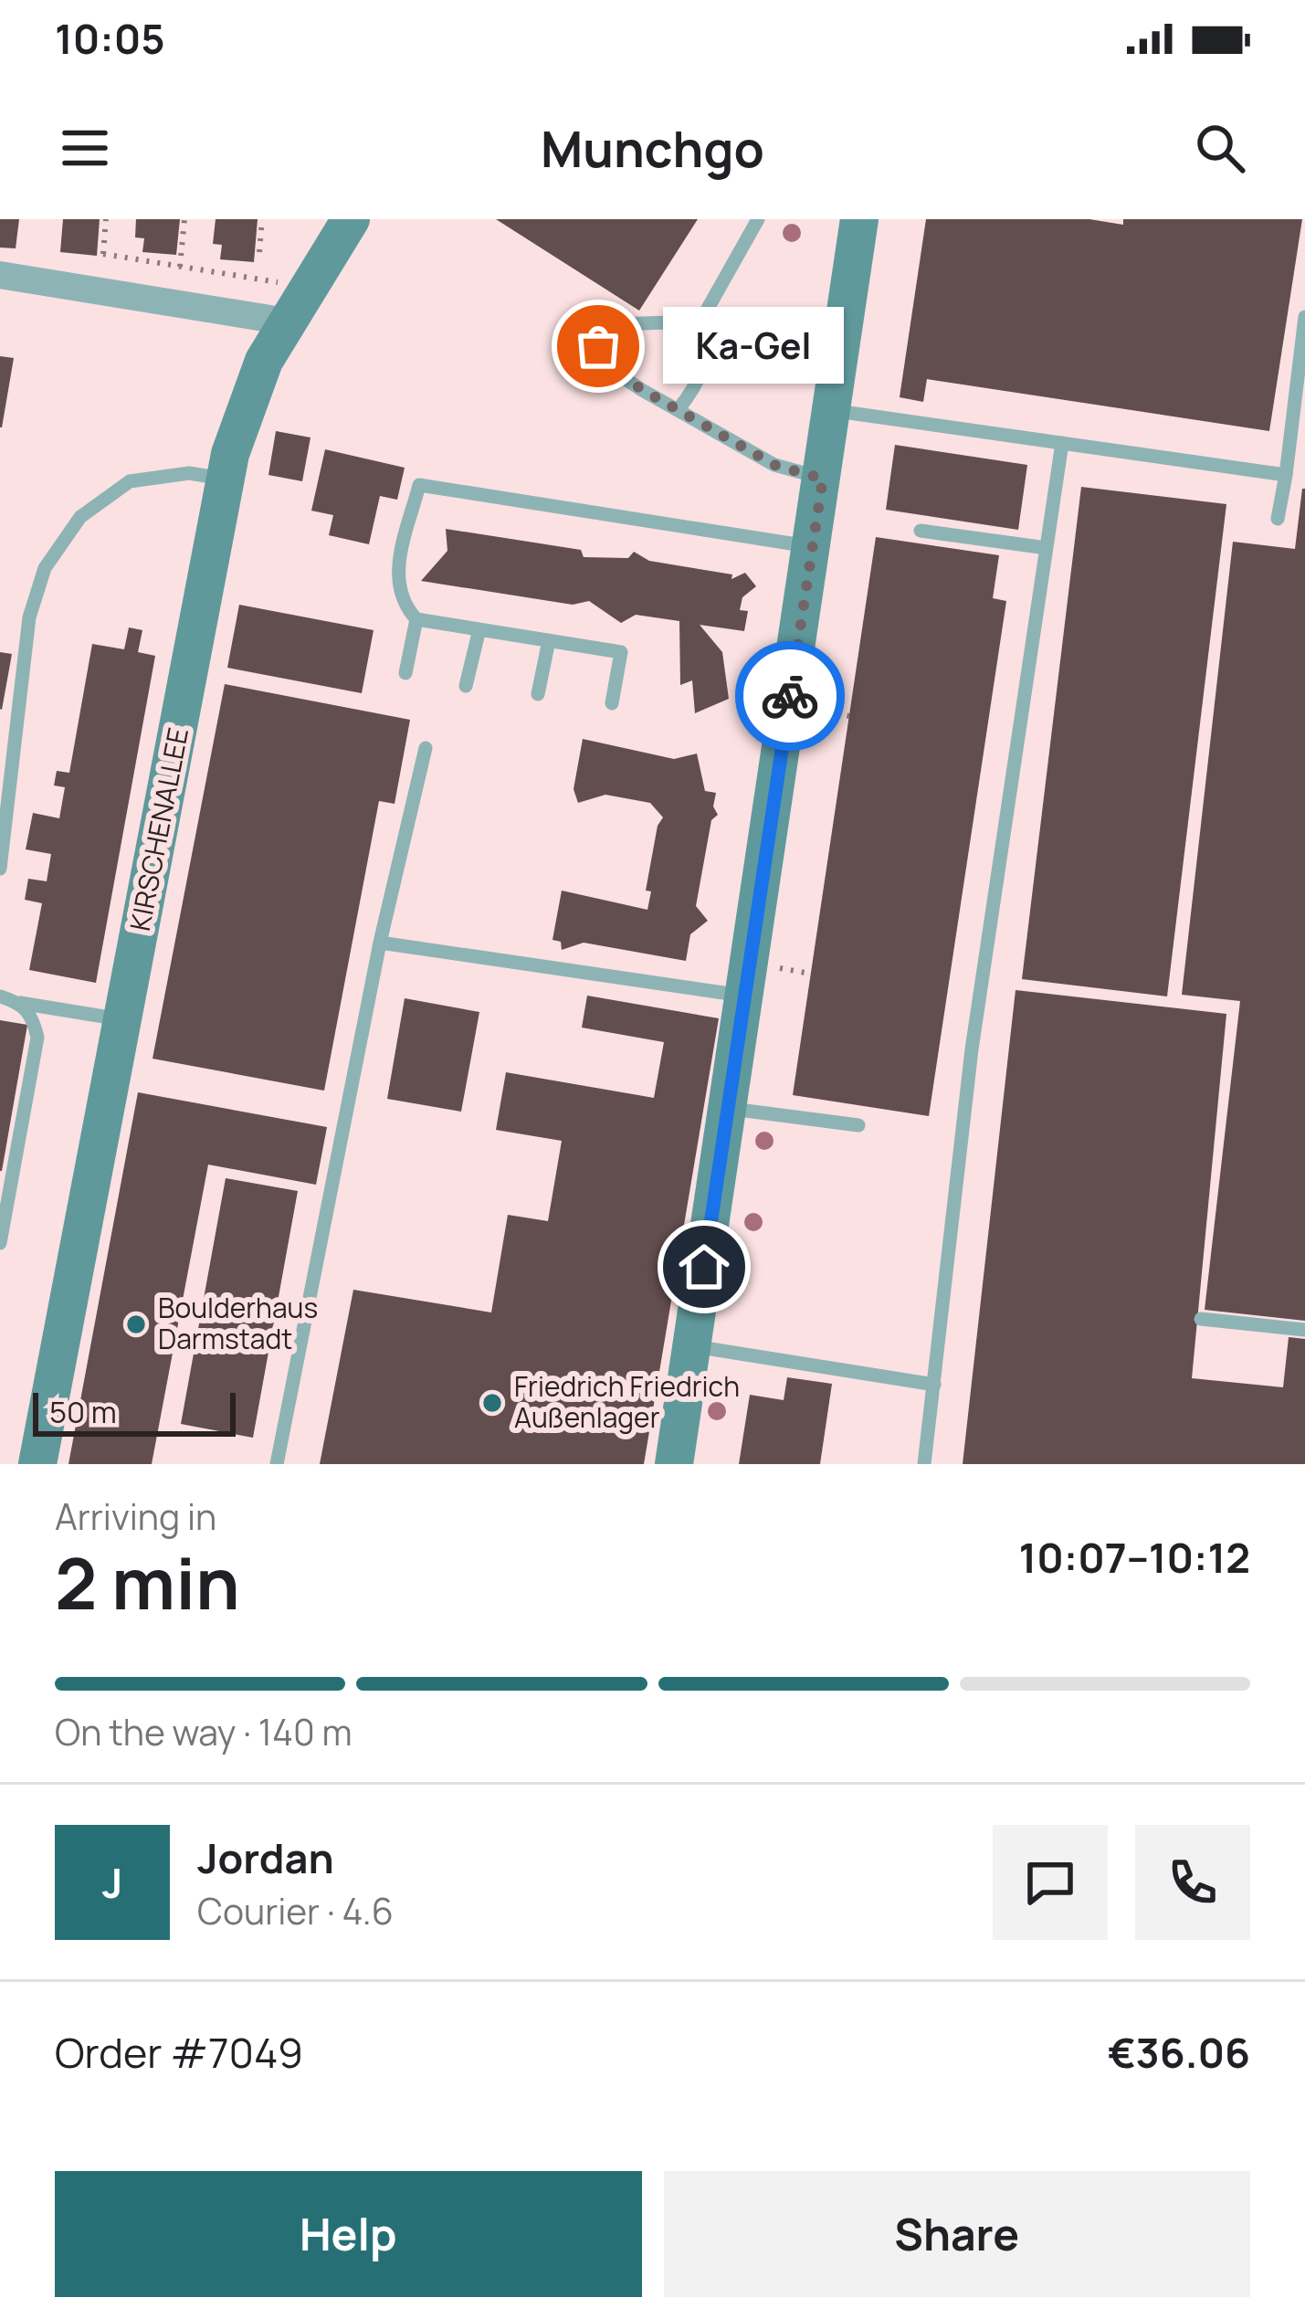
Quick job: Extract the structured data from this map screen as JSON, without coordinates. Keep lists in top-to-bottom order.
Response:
{
  "streets": {
    "main road": ["KIRSCHENALLEE"]
  },
  "places": ["Ka-Gel", "Boulderhaus Darmstadt", "Friedrich Friedrich Außenlager"],
  "scale_bar": "50 m",
  "page": {
    "status": "10:05",
    "header": "Munchgo",
    "bubble": "Ka-Gel",
    "scale": "50 m",
    "heading": ["2 min", "Arriving in", "10:07–10:12"],
    "panel": [
      "Jordan",
      "Courier · 4.6",
      "Order #7049",
      "€36.06"
    ],
    "bar": "On the way · 140 m",
    "round": "J",
    "buttons": ["Help", "Share"]
  }
}
